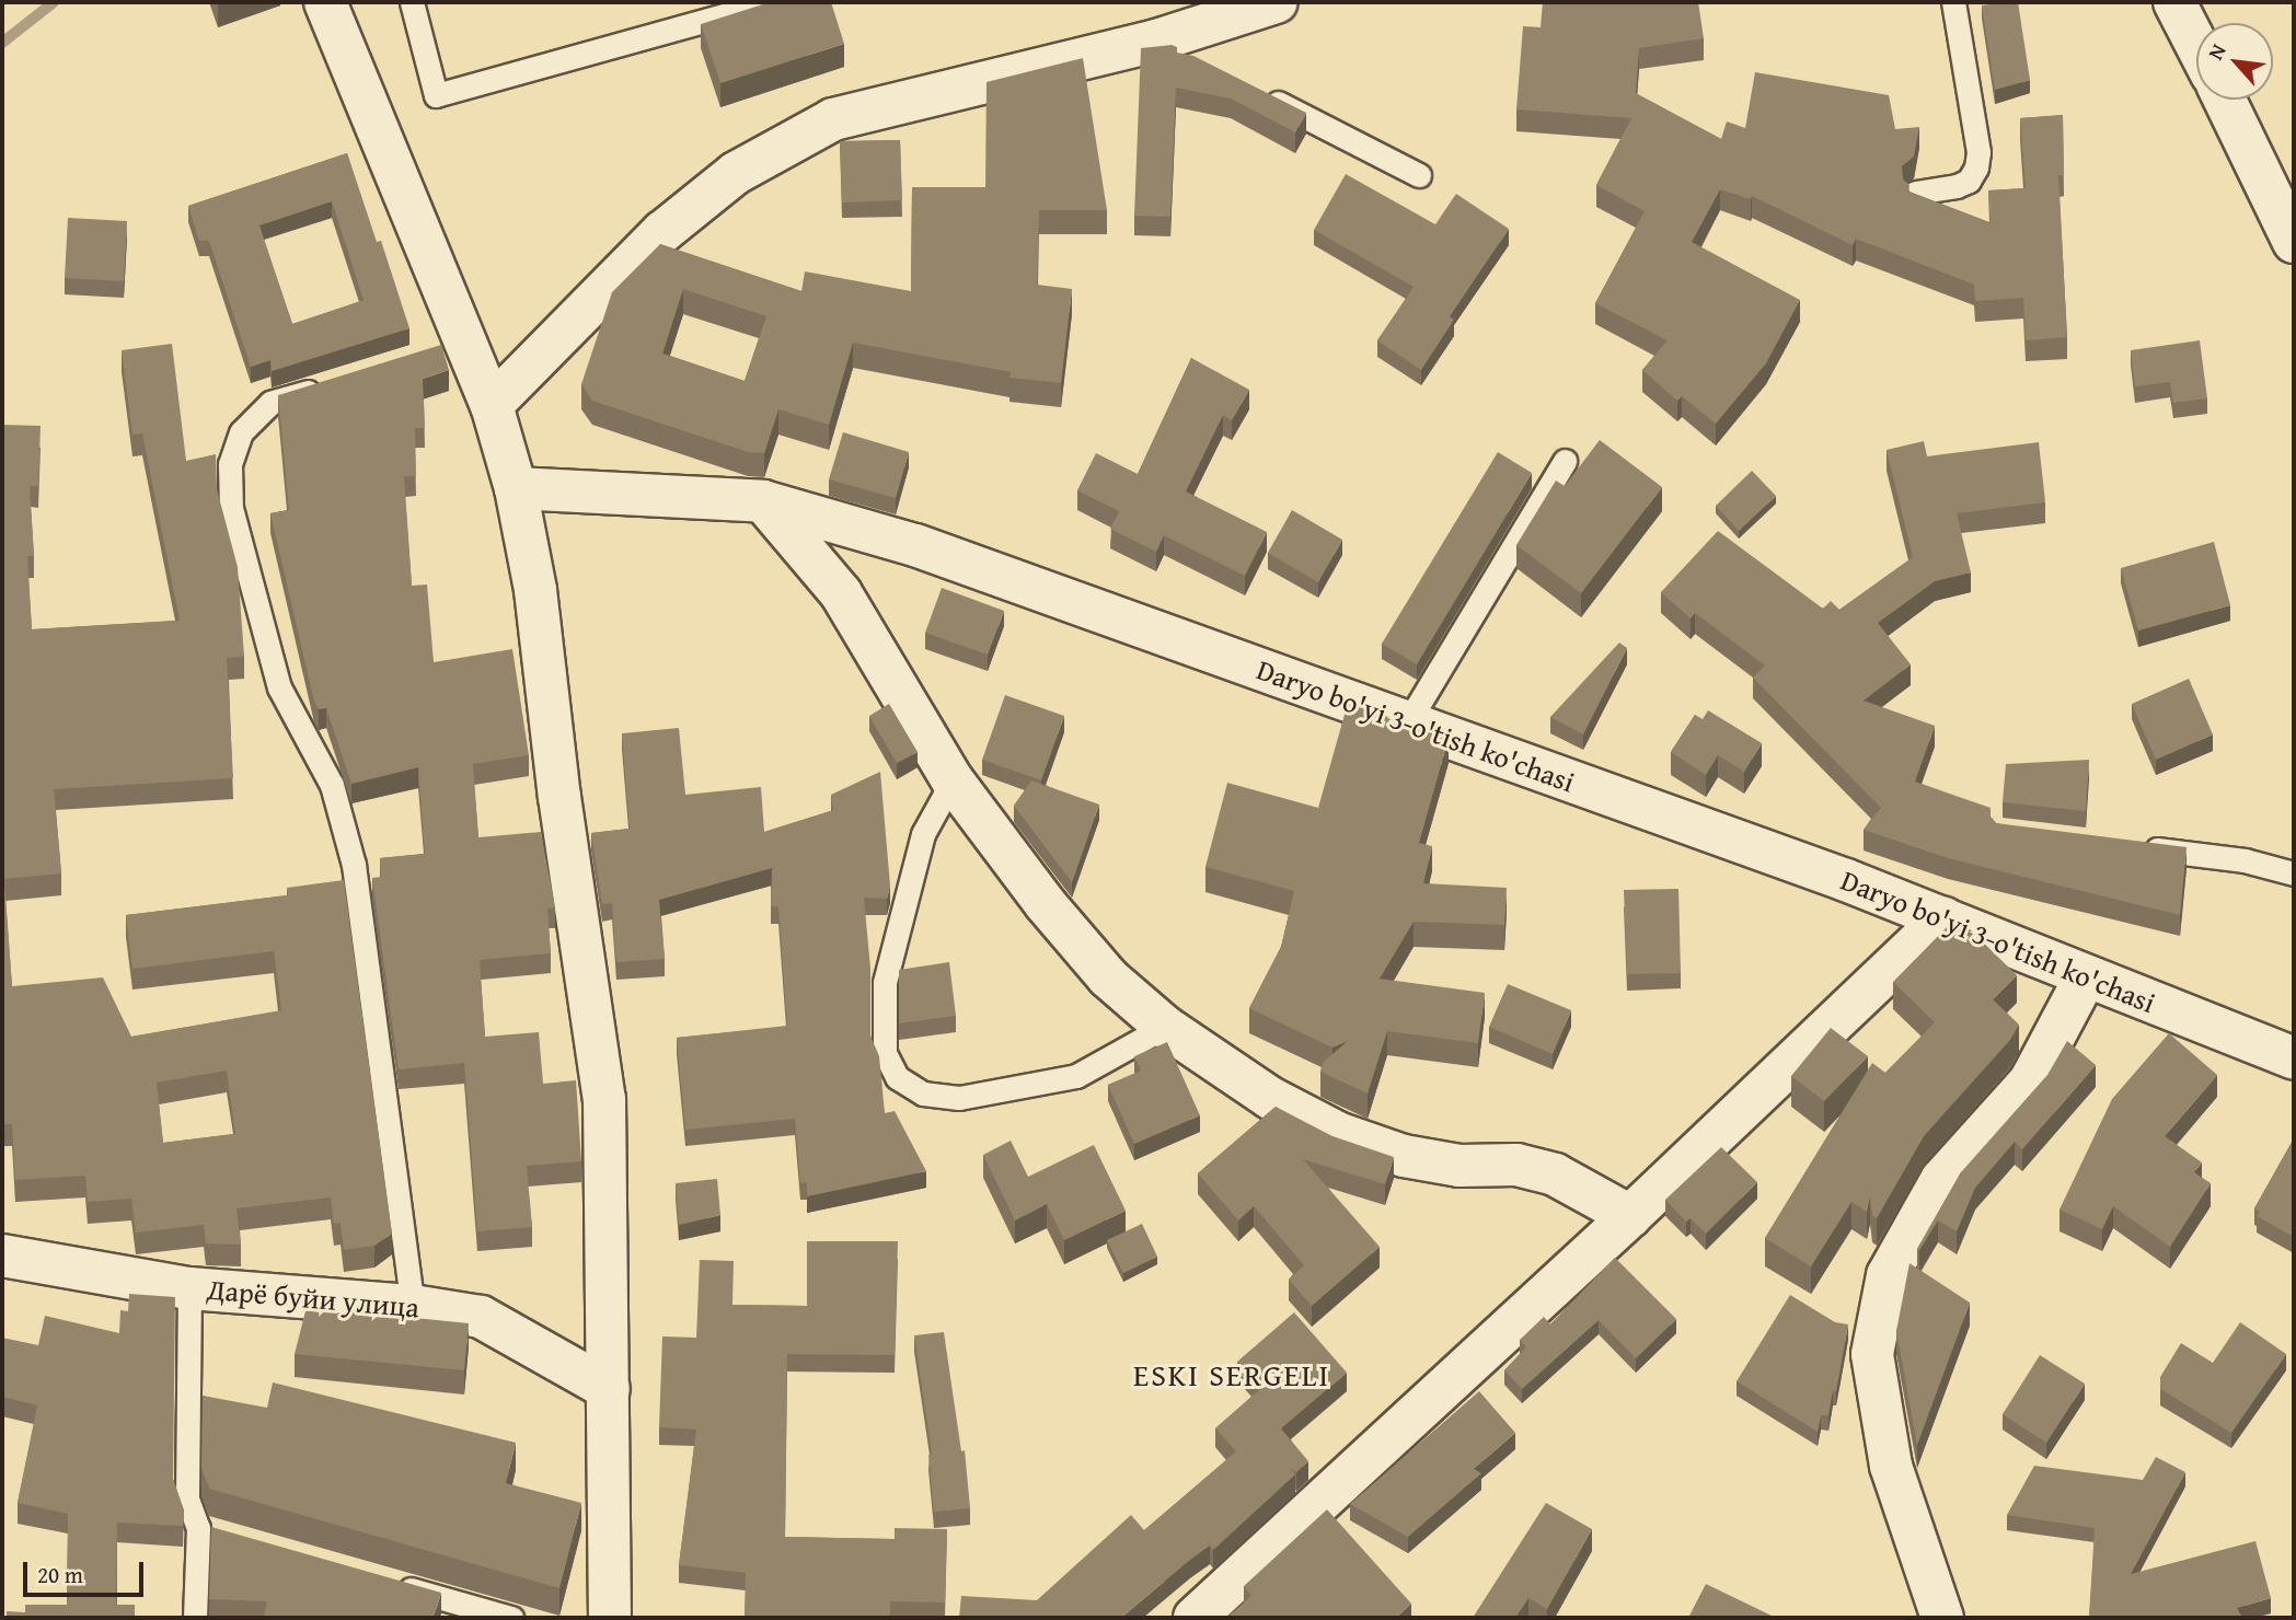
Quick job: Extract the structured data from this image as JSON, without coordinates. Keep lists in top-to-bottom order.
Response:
{
  "streets": {
    "street": ["Daryo bo'yi 3-o'tish ko'chasi", "Дарё буйи улица"]
  },
  "districts": ["ESKI SERGELI"],
  "scale_bar": "20 m",
  "north": "top left"
}
